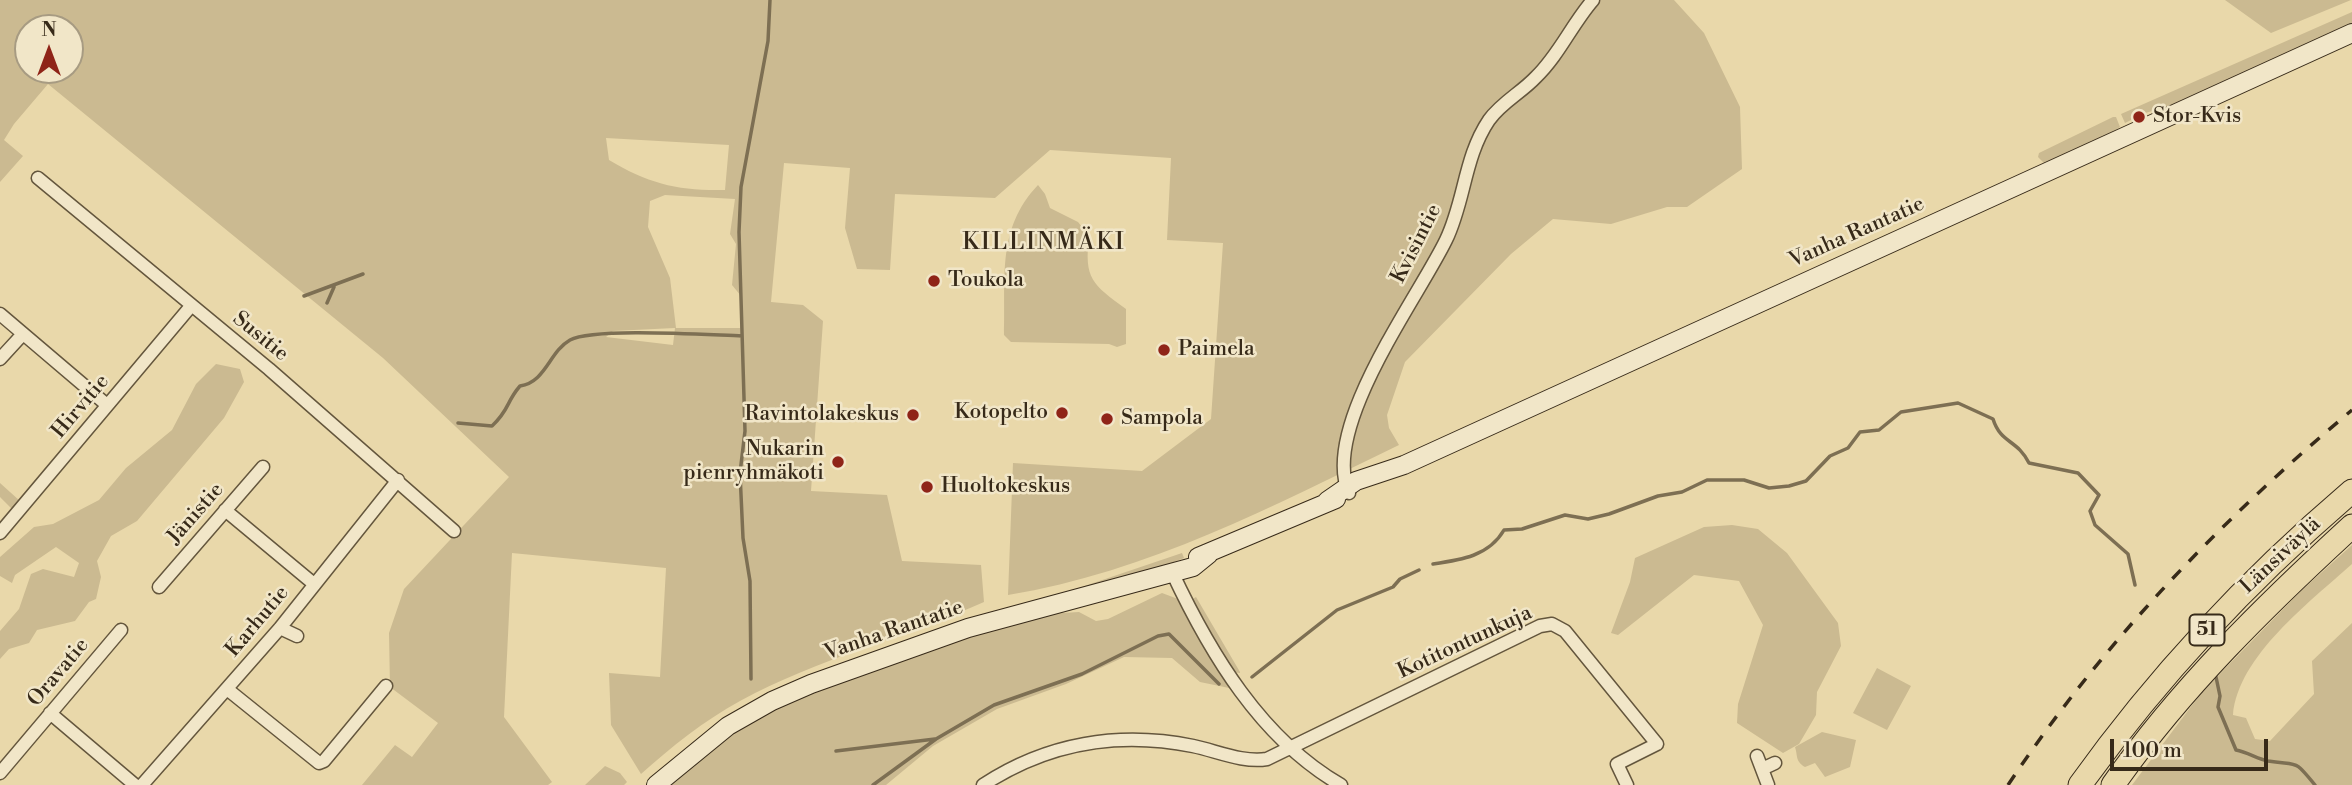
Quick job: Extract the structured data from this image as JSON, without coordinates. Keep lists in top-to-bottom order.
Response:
{
  "streets": {
    "highway": ["Länsiväylä", "51"],
    "main road": ["Vanha Rantatie"],
    "street": [
      "Kvisintie",
      "Susitie",
      "Hirvitie",
      "Jänistie",
      "Karhutie",
      "Kotitontunkuja",
      "Oravatie"
    ]
  },
  "crossings": [
    ["Vanha Rantatie", "Kvisintie"],
    ["Susitie", "Hirvitie"],
    ["Susitie", "Karhutie"]
  ],
  "districts": ["KILLINMÄKI"],
  "places": [
    "Stor-Kvis",
    "Toukola",
    "Paimela",
    "Kotopelto",
    "Ravintolakeskus",
    "Sampola",
    "Nukarin pienryhmäkoti",
    "Huoltokeskus"
  ],
  "scale_bar": "100 m",
  "north": "top"
}
